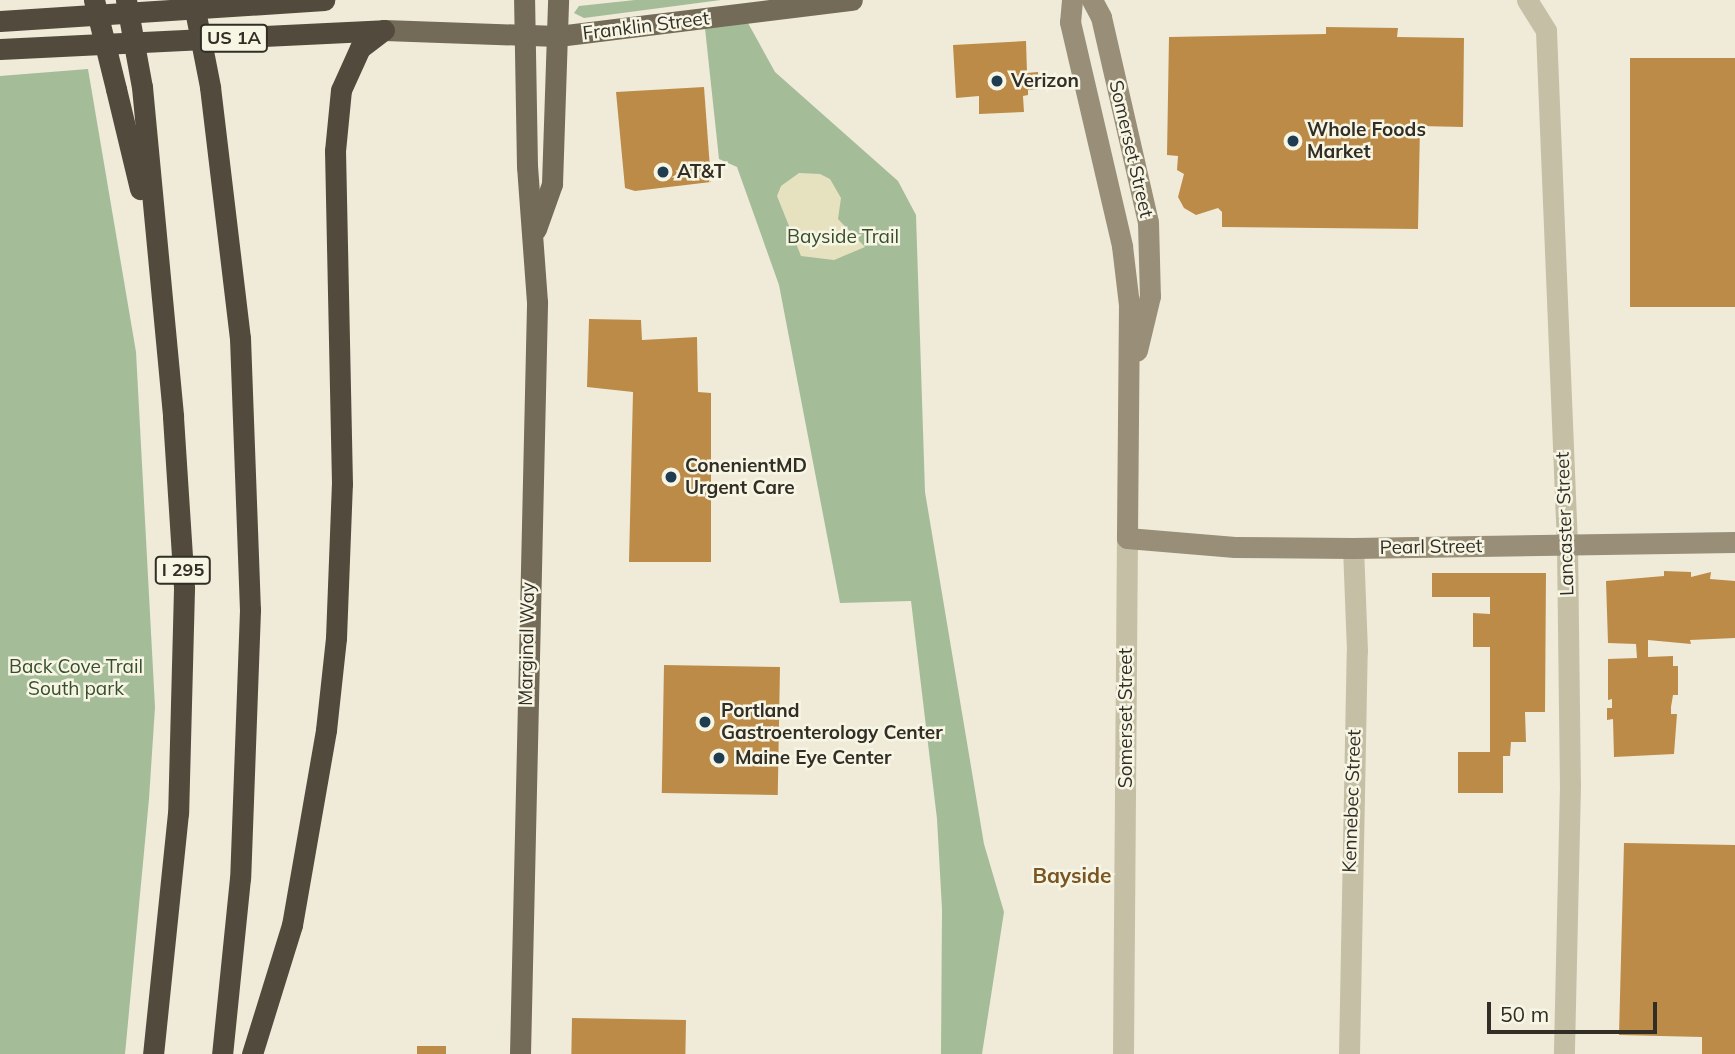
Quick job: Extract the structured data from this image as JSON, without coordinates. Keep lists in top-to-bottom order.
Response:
{
  "streets": {
    "highway": ["US 1A", "I 295"],
    "main road": ["Franklin Street", "Marginal Way"],
    "street": [
      "Somerset Street",
      "Lancaster Street",
      "Pearl Street",
      "Kennebec Street"
    ]
  },
  "crossings": [
    ["Franklin Street", "US 1A"],
    ["Franklin Street", "Marginal Way"],
    ["US 1A", "Marginal Way"],
    ["Somerset Street", "Pearl Street"],
    ["Lancaster Street", "Pearl Street"],
    ["Pearl Street", "Kennebec Street"]
  ],
  "districts": ["Bayside"],
  "parks": ["Bayside Trail", "Back Cove Trail South park"],
  "places": [
    "Verizon",
    "Whole Foods Market",
    "AT&T",
    "ConenientMD Urgent Care",
    "Portland Gastroenterology Center",
    "Maine Eye Center"
  ],
  "scale_bar": "50 m"
}
